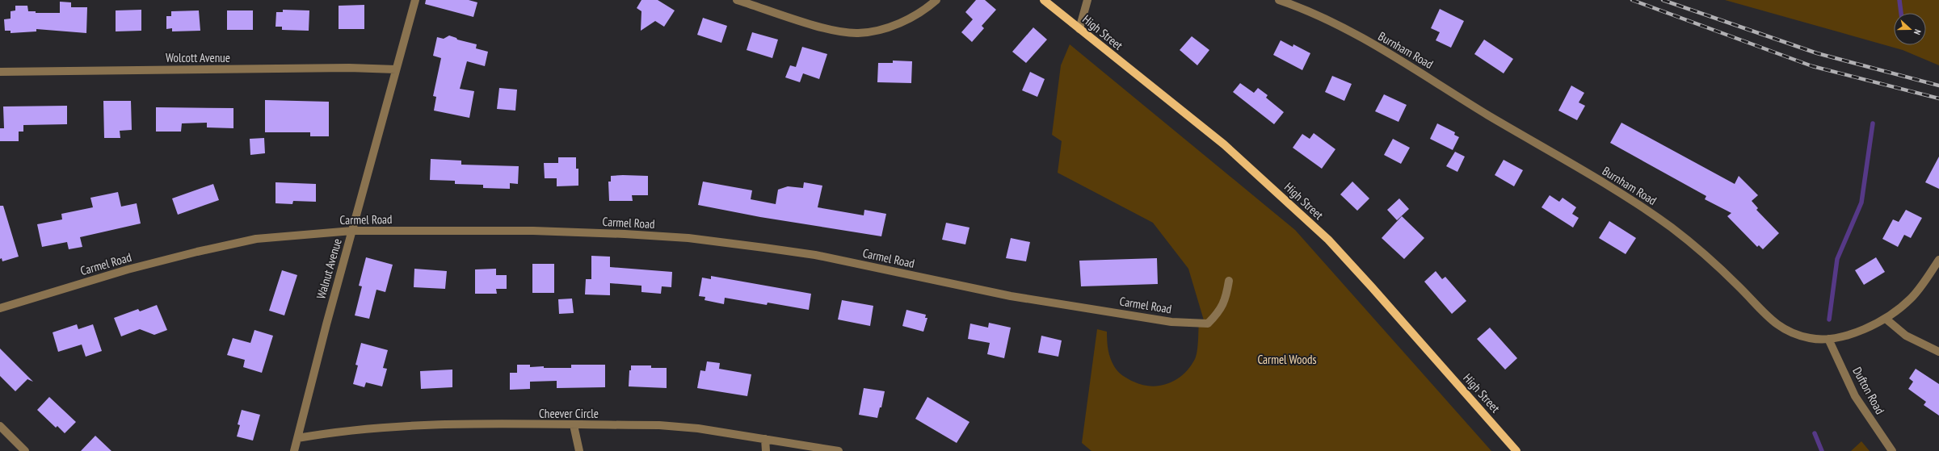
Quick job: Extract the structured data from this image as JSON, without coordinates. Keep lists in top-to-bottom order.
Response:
{
  "streets": {
    "main road": ["High Street"],
    "street": [
      "Burnham Road",
      "Wolcott Avenue",
      "Carmel Road",
      "Walnut Avenue",
      "Dufton Road",
      "Cheever Circle"
    ]
  },
  "crossings": [
    ["Burnham Road", "Dufton Road"],
    ["Wolcott Avenue", "Walnut Avenue"],
    ["Carmel Road", "Walnut Avenue"],
    ["Walnut Avenue", "Cheever Circle"]
  ],
  "parks": ["Carmel Woods"],
  "north": "right"
}
